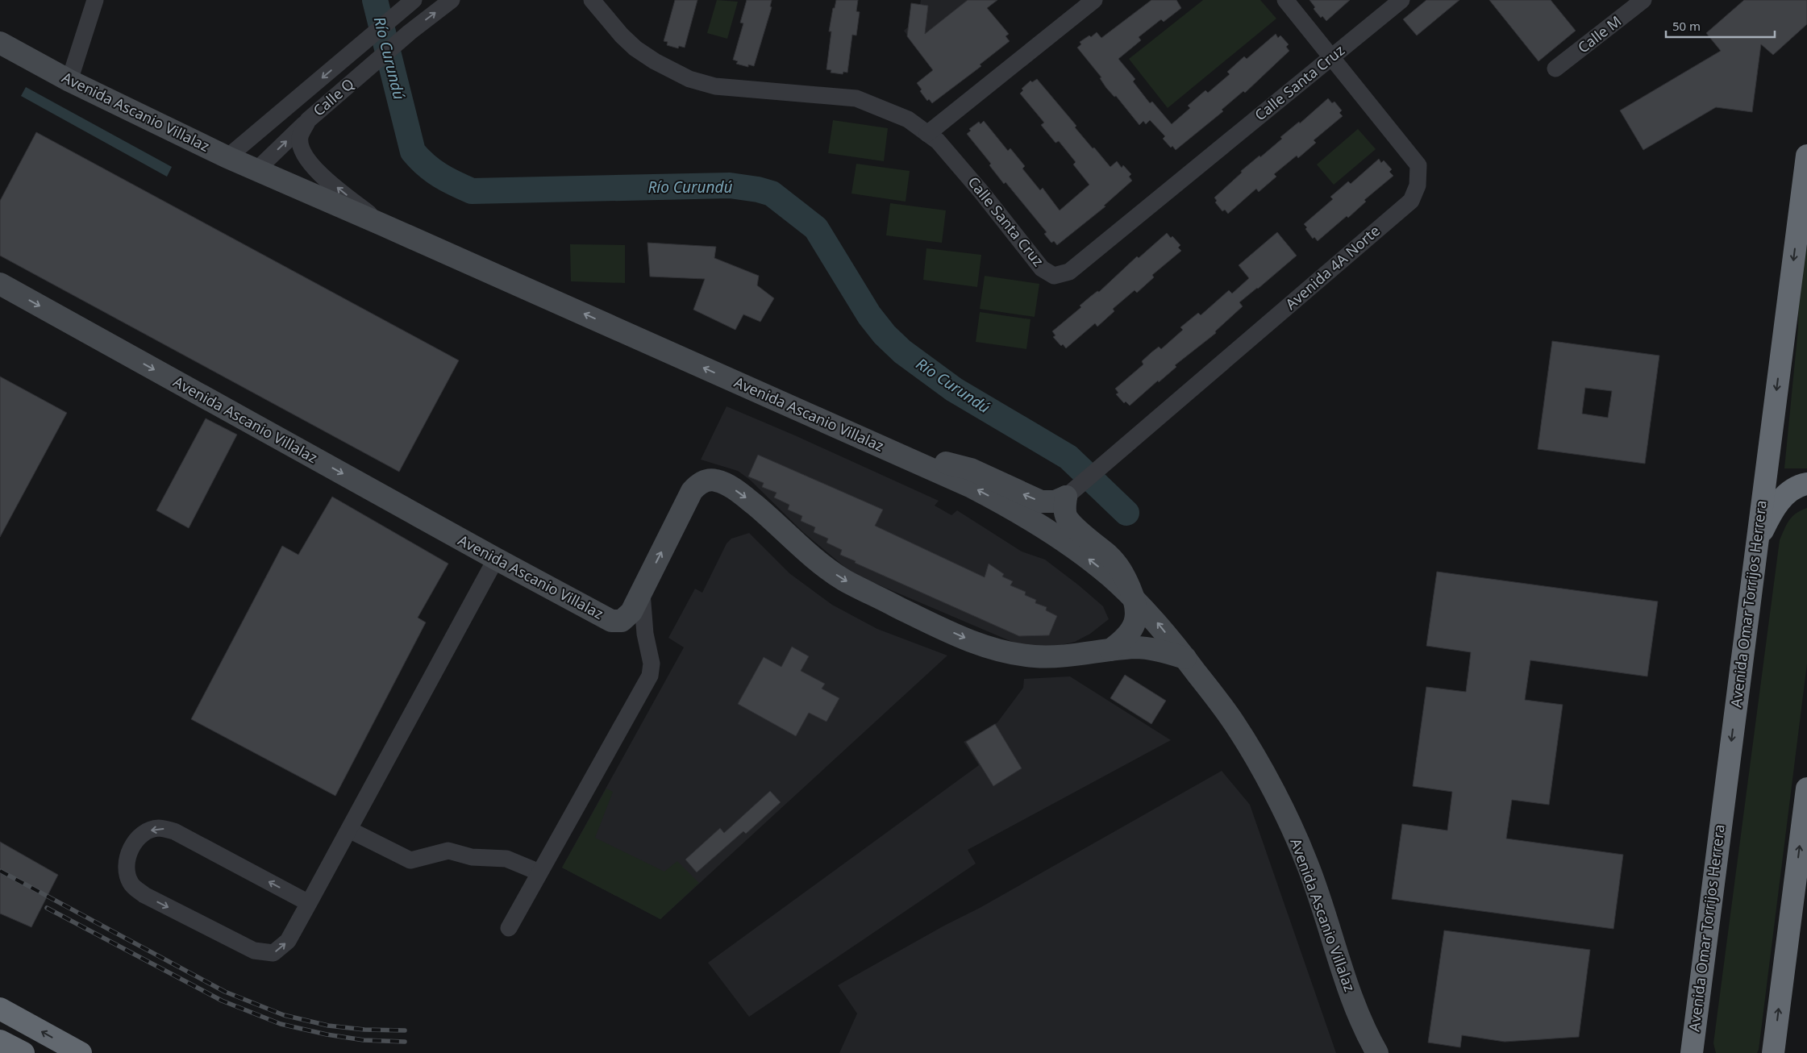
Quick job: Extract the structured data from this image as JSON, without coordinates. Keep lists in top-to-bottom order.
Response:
{
  "streets": {
    "highway": ["Avenida Omar Torrijos Herrera"],
    "main road": ["Avenida Ascanio Villalaz"],
    "street": [
      "Calle M",
      "Calle Santa Cruz",
      "Calle Q",
      "Avenida 4A Norte"
    ]
  },
  "crossings": [
    ["Calle Santa Cruz", "Avenida 4A Norte"],
    ["Calle Q", "Avenida Ascanio Villalaz"]
  ],
  "one_way": ["Avenida Omar Torrijos Herrera"],
  "water": ["Río Curundú"],
  "scale_bar": "50 m"
}
